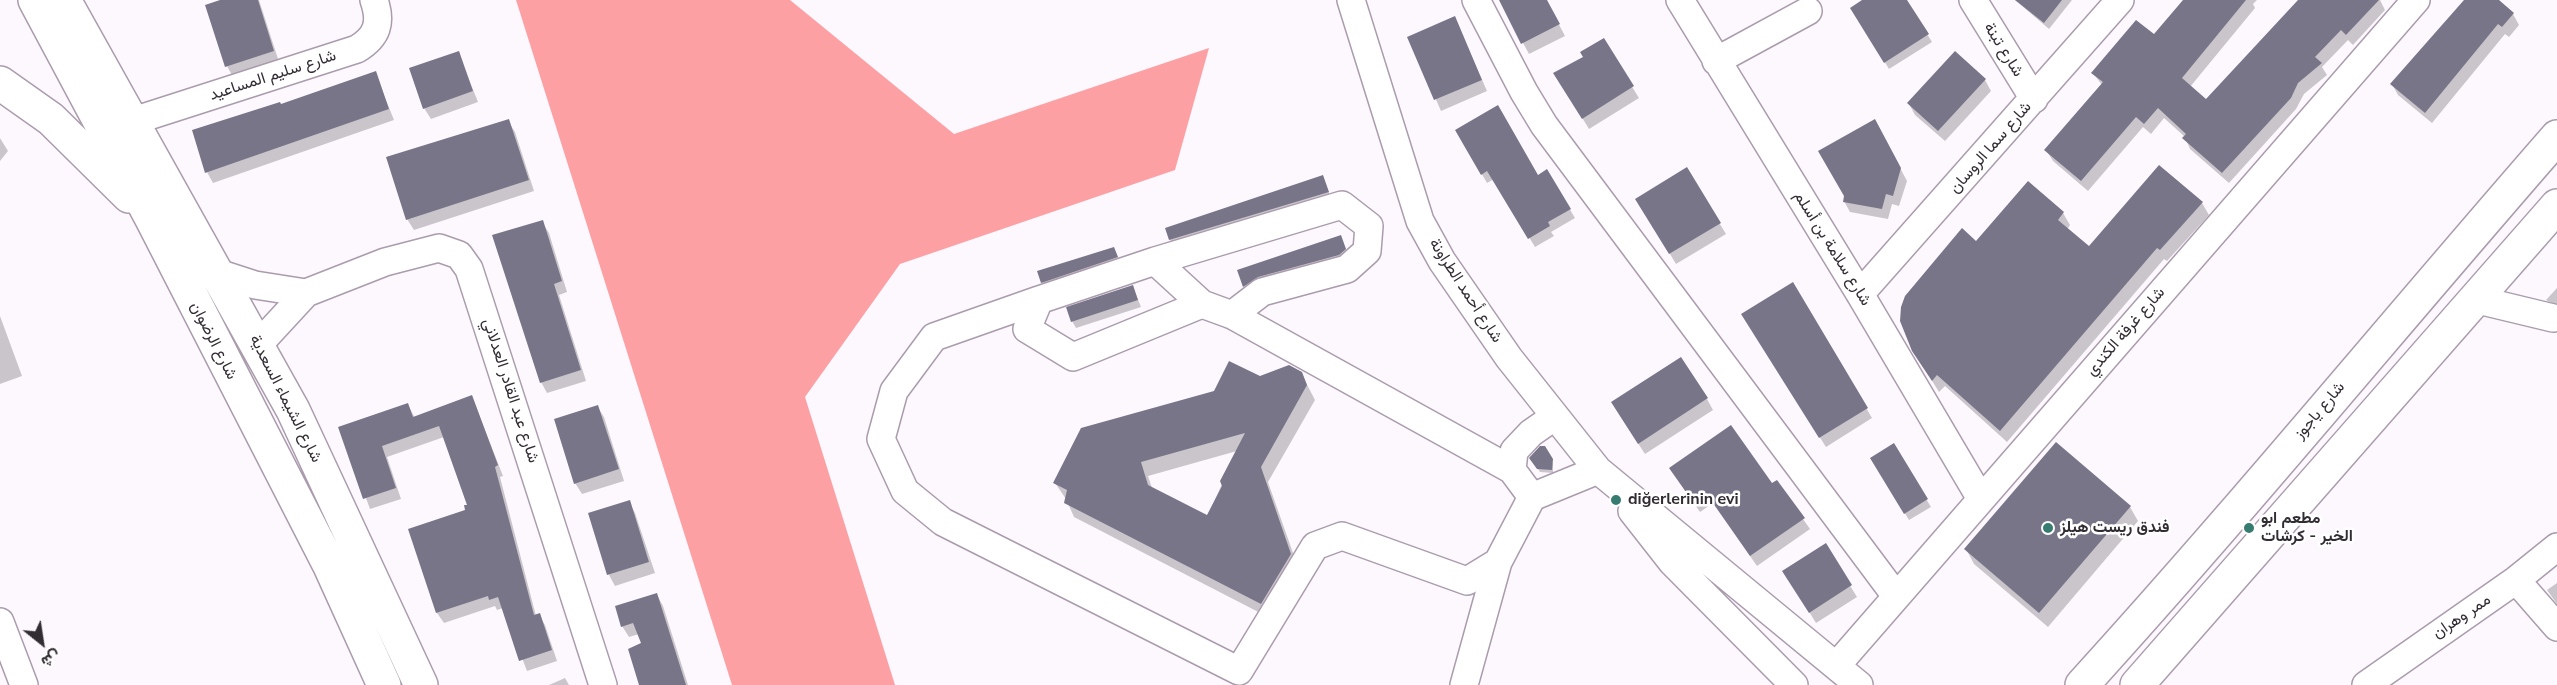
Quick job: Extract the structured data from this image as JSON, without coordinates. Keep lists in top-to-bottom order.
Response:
{
  "streets": {
    "main road": ["شارع الرضوان", "شارع الشيماء السعدية", "شارع ياجوز"],
    "street": [
      "شارع تبنة",
      "شارع سليم المساعيد",
      "شارع سما الروسان",
      "شارع سلامة بن أسلم",
      "شارع أحمد الطراونة",
      "شارع غرفة الكندي",
      "شارع عبد القادر العدلاني",
      "ممر وهران"
    ]
  },
  "crossings": [
    ["شارع تبنة", "شارع سما الروسان"],
    ["شارع سليم المساعيد", "شارع الشيماء السعدية"],
    ["شارع سما الروسان", "شارع سلامة بن أسلم"],
    ["شارع سلامة بن أسلم", "شارع غرفة الكندي"],
    ["شارع أحمد الطراونة", "شارع غرفة الكندي"],
    ["شارع عبد القادر العدلاني", "شارع الشيماء السعدية"]
  ],
  "places": ["diğerlerinin evi", "فندق ريست هيلز", "مطعم ابو الخير - كرشات"],
  "north": "bottom right"
}
